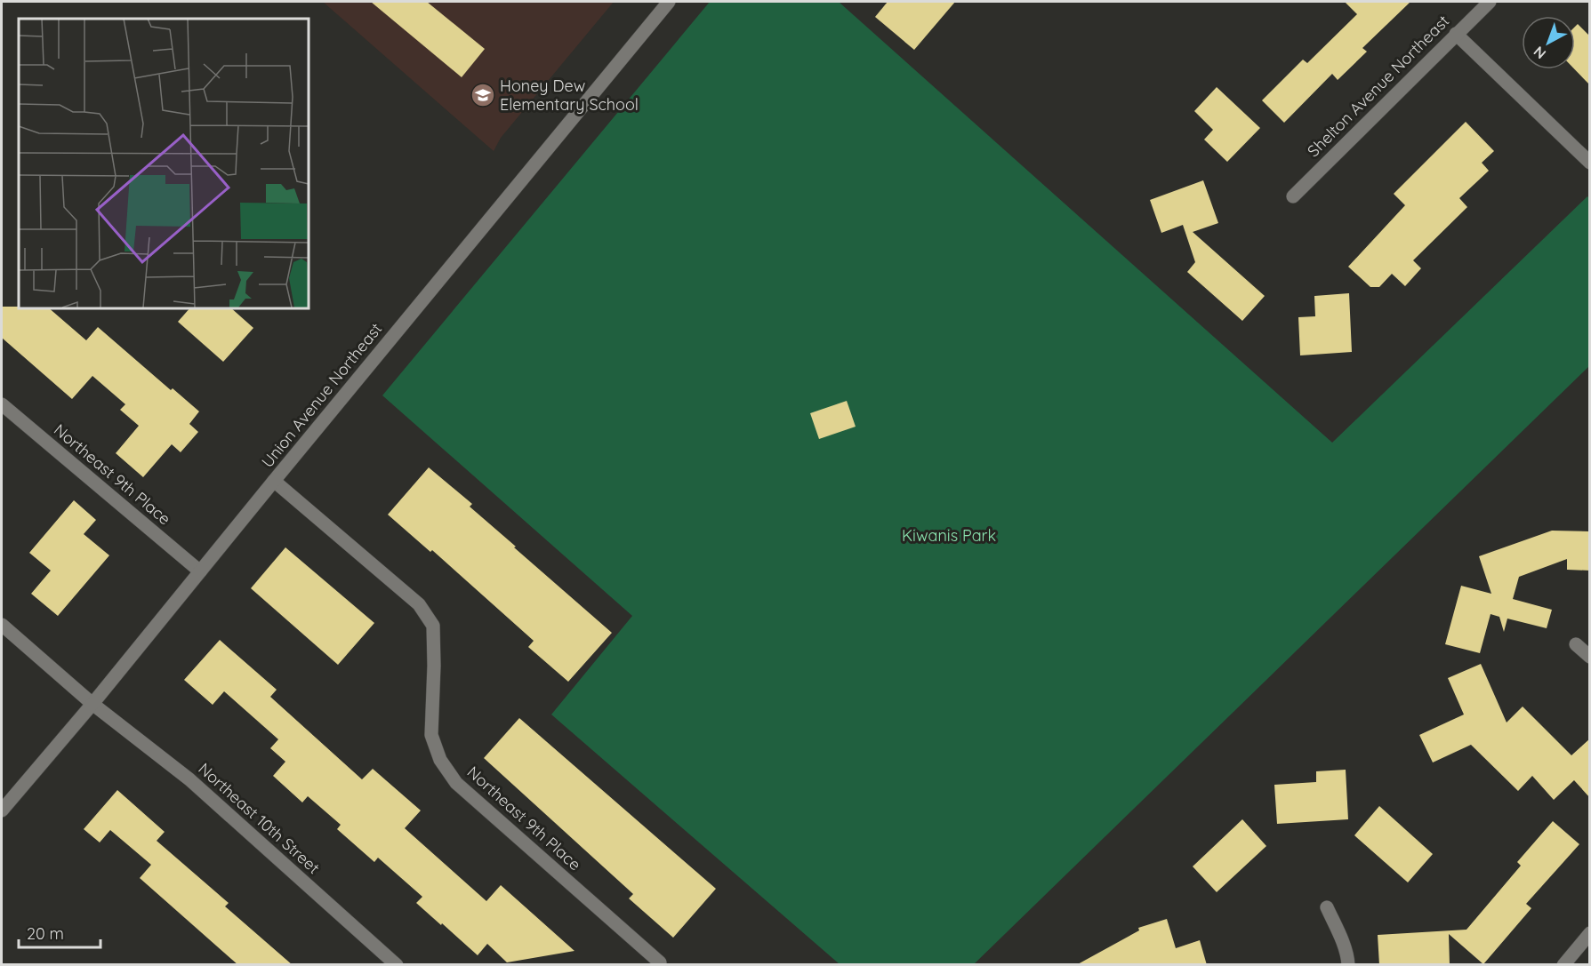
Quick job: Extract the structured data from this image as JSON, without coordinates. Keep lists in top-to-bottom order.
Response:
{
  "streets": {
    "street": [
      "Shelton Avenue Northeast",
      "Union Avenue Northeast",
      "Northeast 9th Place",
      "Northeast 10th Street"
    ]
  },
  "crossings": [
    ["Union Avenue Northeast", "Northeast 9th Place"],
    ["Union Avenue Northeast", "Northeast 10th Street"]
  ],
  "parks": ["Kiwanis Park"],
  "places": {
    "school or university": ["Honey Dew Elementary School"]
  },
  "scale_bar": "20 m",
  "north": "bottom left"
}
